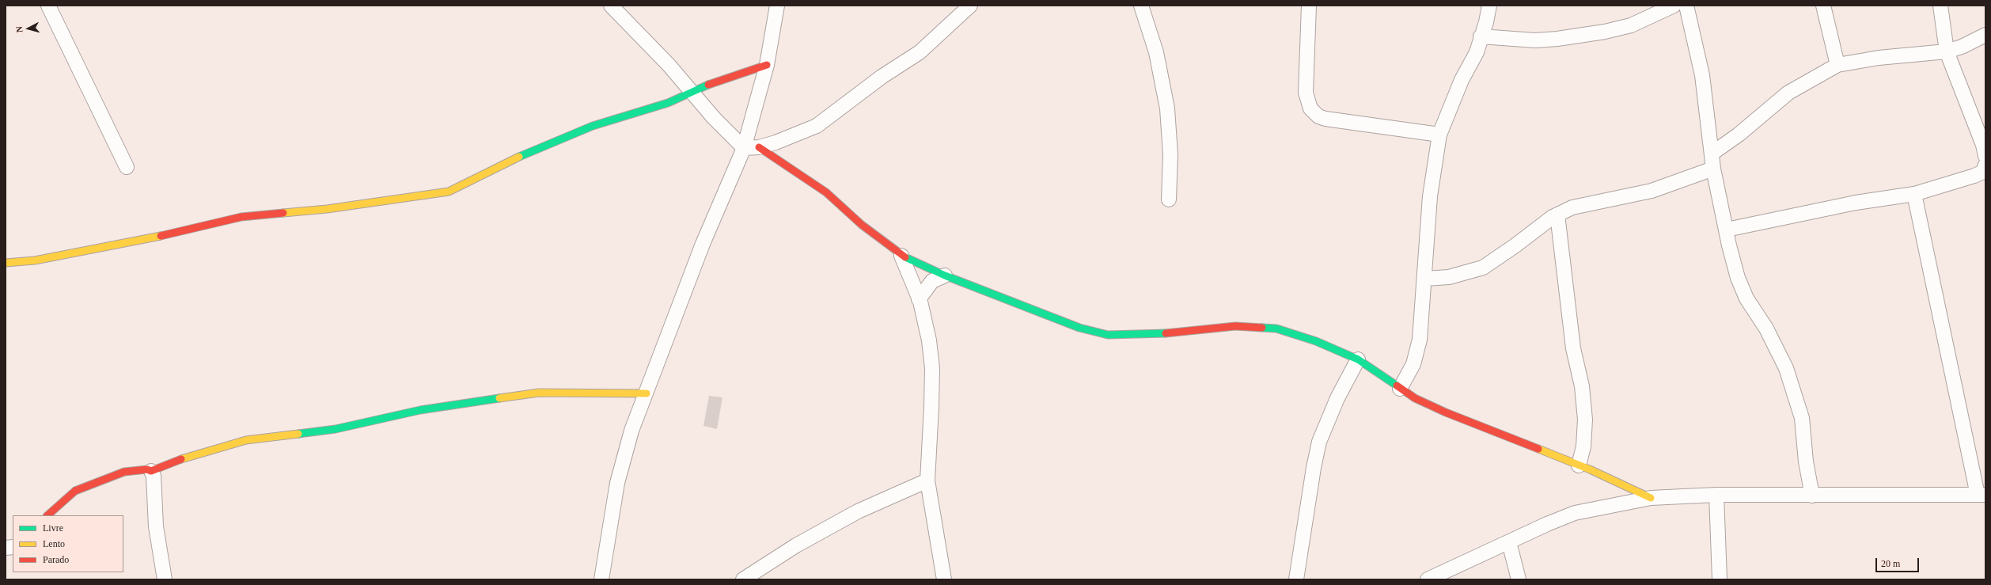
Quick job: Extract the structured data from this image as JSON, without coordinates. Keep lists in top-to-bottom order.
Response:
{
  "legend": ["Livre", "Lento", "Parado"],
  "scale_bar": "20 m",
  "north": "left"
}
